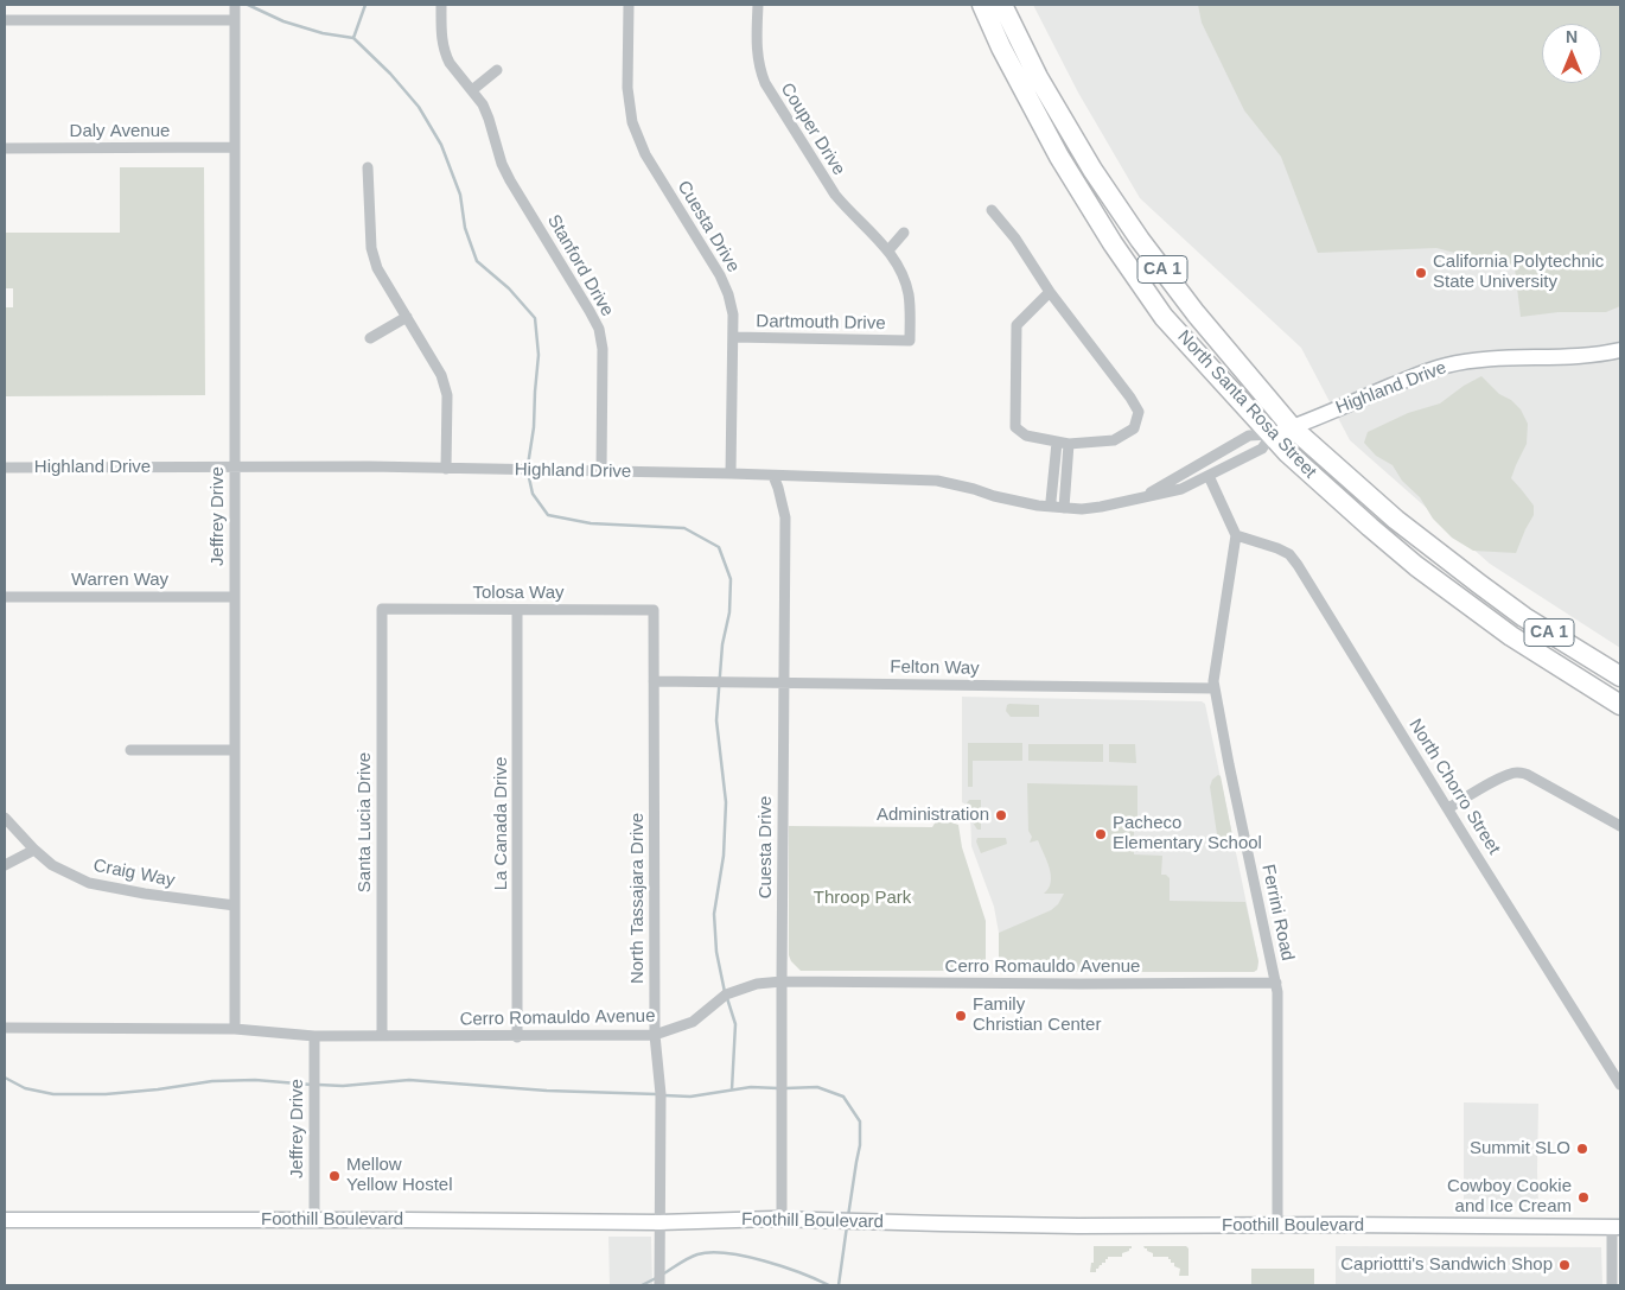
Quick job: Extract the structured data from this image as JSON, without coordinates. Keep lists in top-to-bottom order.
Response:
{
  "streets": {
    "highway": ["CA 1", "North Santa Rosa Street"],
    "street": [
      "Couper Drive",
      "Daly Avenue",
      "Cuesta Drive",
      "Stanford Drive",
      "Dartmouth Drive",
      "Highland Drive",
      "Jeffrey Drive",
      "Warren Way",
      "Tolosa Way",
      "Felton Way",
      "North Chorro Street",
      "Santa Lucia Drive",
      "La Canada Drive",
      "Craig Way",
      "North Tassajara Drive",
      "Ferrini Road",
      "Cerro Romauldo Avenue",
      "Foothill Boulevard"
    ]
  },
  "crossings": [
    ["Couper Drive", "Dartmouth Drive"],
    ["Daly Avenue", "Jeffrey Drive"],
    ["Cuesta Drive", "Dartmouth Drive"],
    ["Cuesta Drive", "Highland Drive"],
    ["Cuesta Drive", "Felton Way"],
    ["Cuesta Drive", "Cerro Romauldo Avenue"],
    ["Cuesta Drive", "Foothill Boulevard"],
    ["Stanford Drive", "Highland Drive"],
    ["Highland Drive", "North Santa Rosa Street"],
    ["Highland Drive", "Jeffrey Drive"],
    ["Jeffrey Drive", "Warren Way"],
    ["Jeffrey Drive", "Craig Way"],
    ["Jeffrey Drive", "Cerro Romauldo Avenue"],
    ["Jeffrey Drive", "Foothill Boulevard"],
    ["Tolosa Way", "Santa Lucia Drive"],
    ["Tolosa Way", "La Canada Drive"],
    ["Tolosa Way", "North Tassajara Drive"],
    ["Felton Way", "North Tassajara Drive"],
    ["Felton Way", "Ferrini Road"],
    ["North Chorro Street", "Ferrini Road"],
    ["Santa Lucia Drive", "Cerro Romauldo Avenue"],
    ["La Canada Drive", "Cerro Romauldo Avenue"],
    ["North Tassajara Drive", "Cerro Romauldo Avenue"],
    ["North Tassajara Drive", "Foothill Boulevard"],
    ["Ferrini Road", "Cerro Romauldo Avenue"],
    ["Ferrini Road", "Foothill Boulevard"]
  ],
  "parks": ["Throop Park"],
  "places": [
    "California Polytechnic State University",
    "Administration",
    "Pacheco Elementary School",
    "Family Christian Center",
    "Summit SLO",
    "Mellow Yellow Hostel",
    "Cowboy Cookie and Ice Cream",
    "Capriottti's Sandwich Shop"
  ],
  "north": "top"
}
